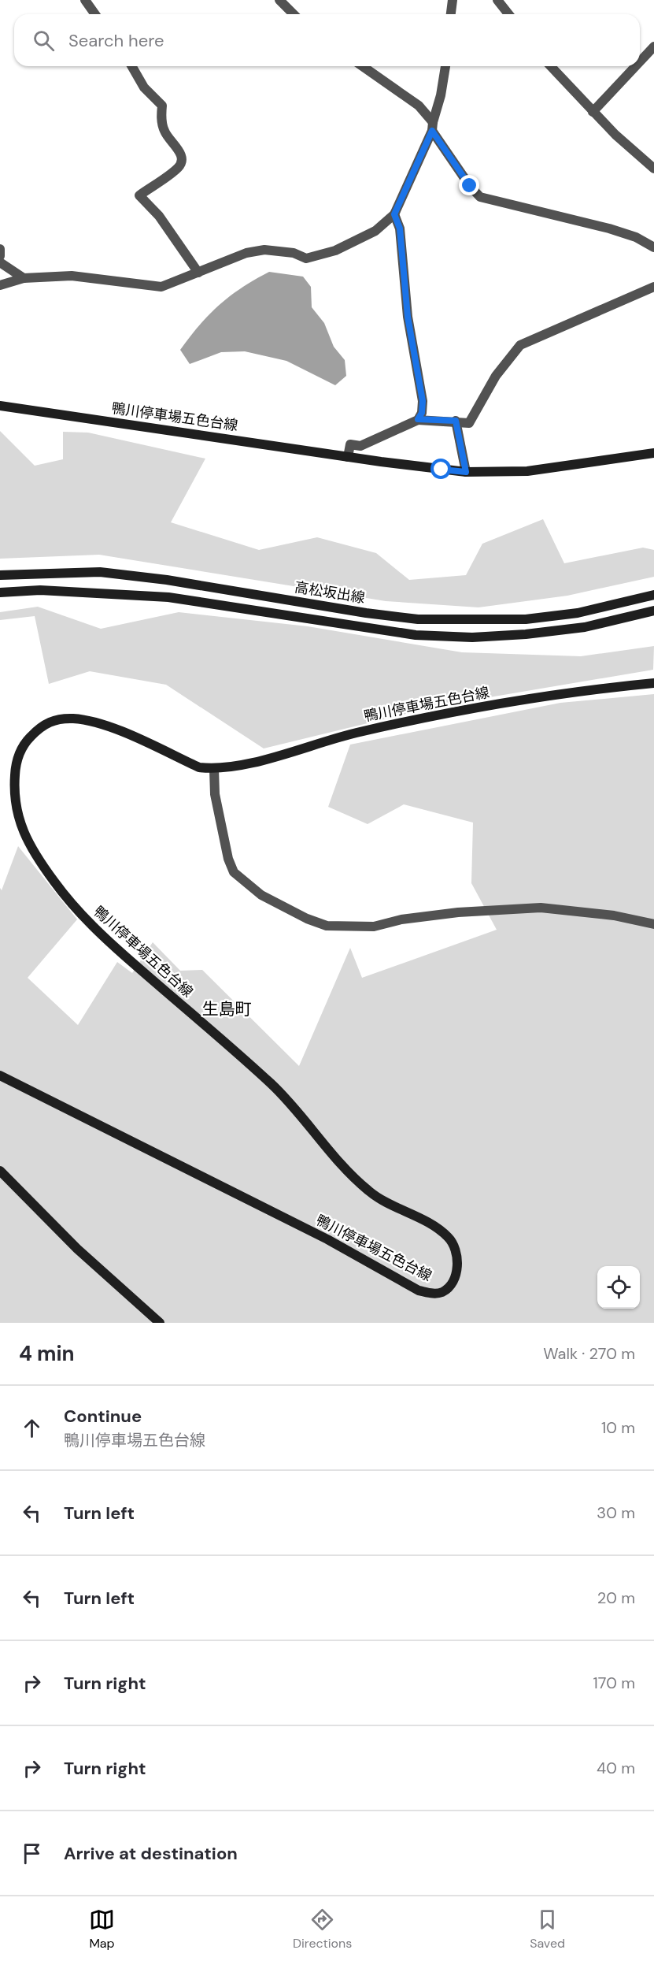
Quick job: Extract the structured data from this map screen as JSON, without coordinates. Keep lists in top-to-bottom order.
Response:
{
  "streets": {
    "main road": ["鴨川停車場五色台線", "高松坂出線"]
  },
  "districts": ["生島町"],
  "page": {
    "search": "Search here",
    "heading": ["4 min", "Walk · 270 m"],
    "list": [
      ["Continue", "鴨川停車場五色台線", "10 m"],
      ["Turn left", "30 m"],
      ["Turn left", "20 m"],
      ["Turn right", "170 m"],
      ["Turn right", "40 m"],
      "Arrive at destination"
    ],
    "nav": ["Map", "Directions", "Saved"]
  }
}
